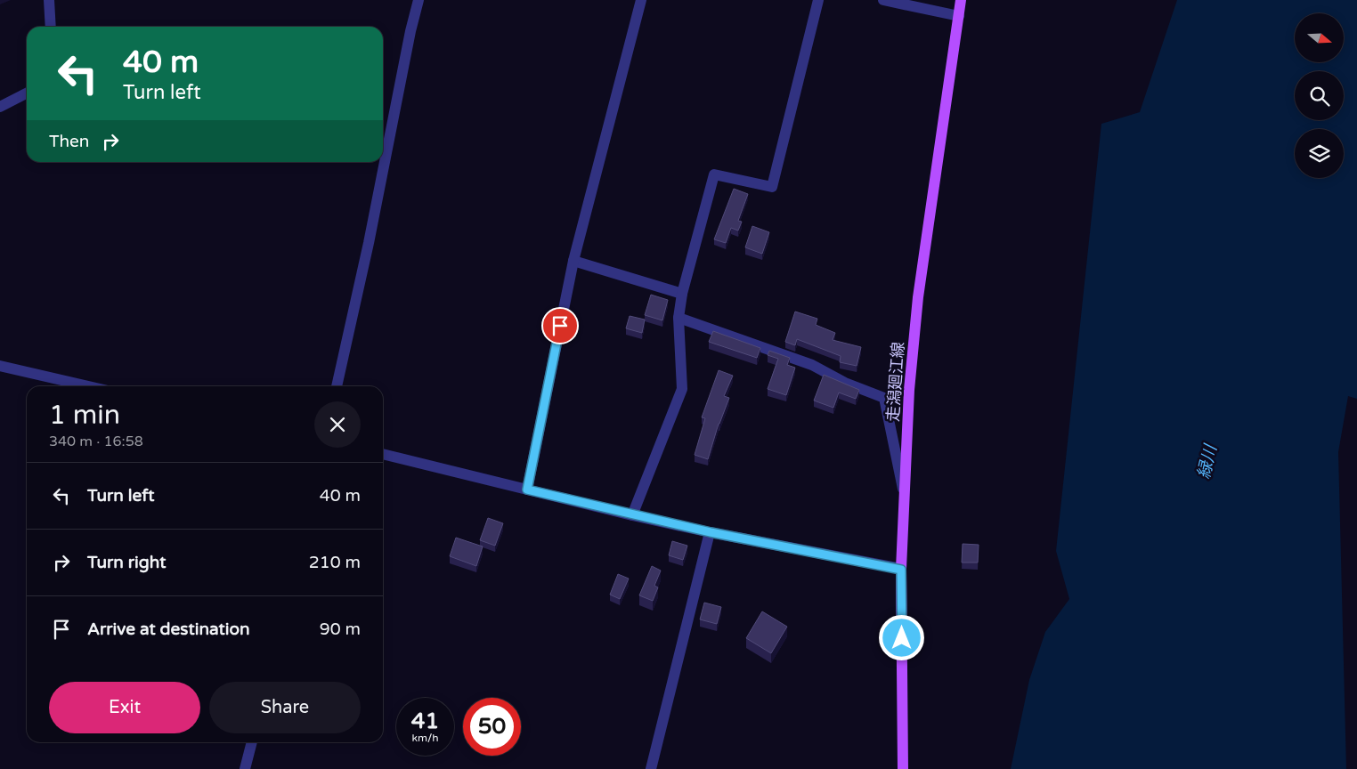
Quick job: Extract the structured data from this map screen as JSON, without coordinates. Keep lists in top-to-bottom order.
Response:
{
  "streets": {
    "main road": ["走潟廻江線"]
  },
  "water": ["緑川"],
  "north": "right",
  "page": {
    "turn": ["40 m", "Turn left"],
    "then": "Then",
    "heading": ["1 min", "340 m · 16:58"],
    "list": [
      {
        "name": "Turn left",
        "value": "40 m"
      },
      {
        "name": "Turn right",
        "value": "210 m"
      },
      {
        "name": "Arrive at destination",
        "value": "90 m"
      }
    ],
    "buttons": ["Exit", "Share"],
    "speed": "41 km/h",
    "limit": "50"
  }
}
